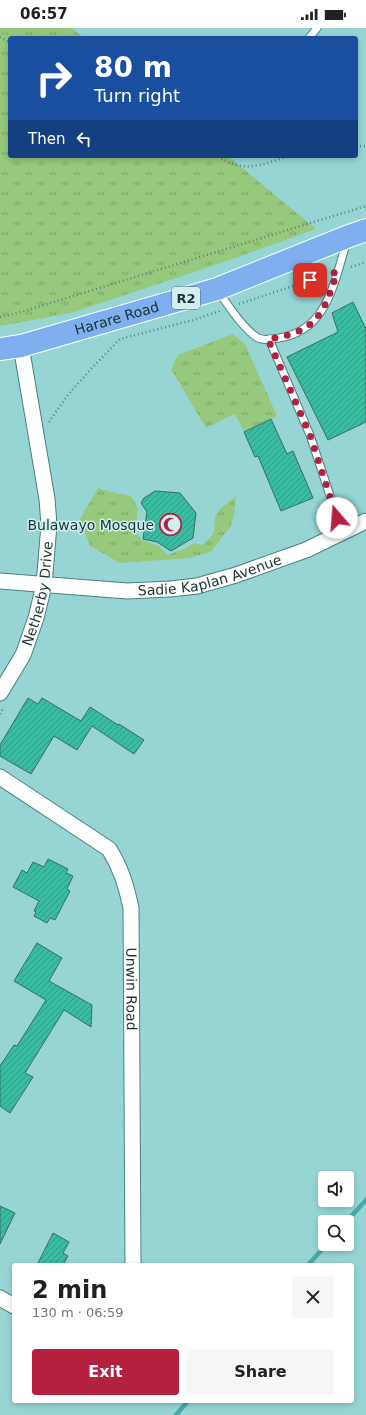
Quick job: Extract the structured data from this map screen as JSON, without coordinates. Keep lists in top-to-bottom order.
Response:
{
  "streets": {
    "highway": ["R2", "Harare Road"],
    "street": ["Sadie Kaplan Avenue", "Netherby Drive", "Unwin Road"]
  },
  "crossings": [
    ["Harare Road", "Netherby Drive"],
    ["Sadie Kaplan Avenue", "Netherby Drive"]
  ],
  "places": {
    "mosque": ["Bulawayo Mosque"]
  },
  "page": {
    "status": "06:57",
    "turn": ["80 m", "Turn right"],
    "then": "Then",
    "heading": ["2 min", "130 m · 06:59"],
    "buttons": ["Exit", "Share"]
  }
}
